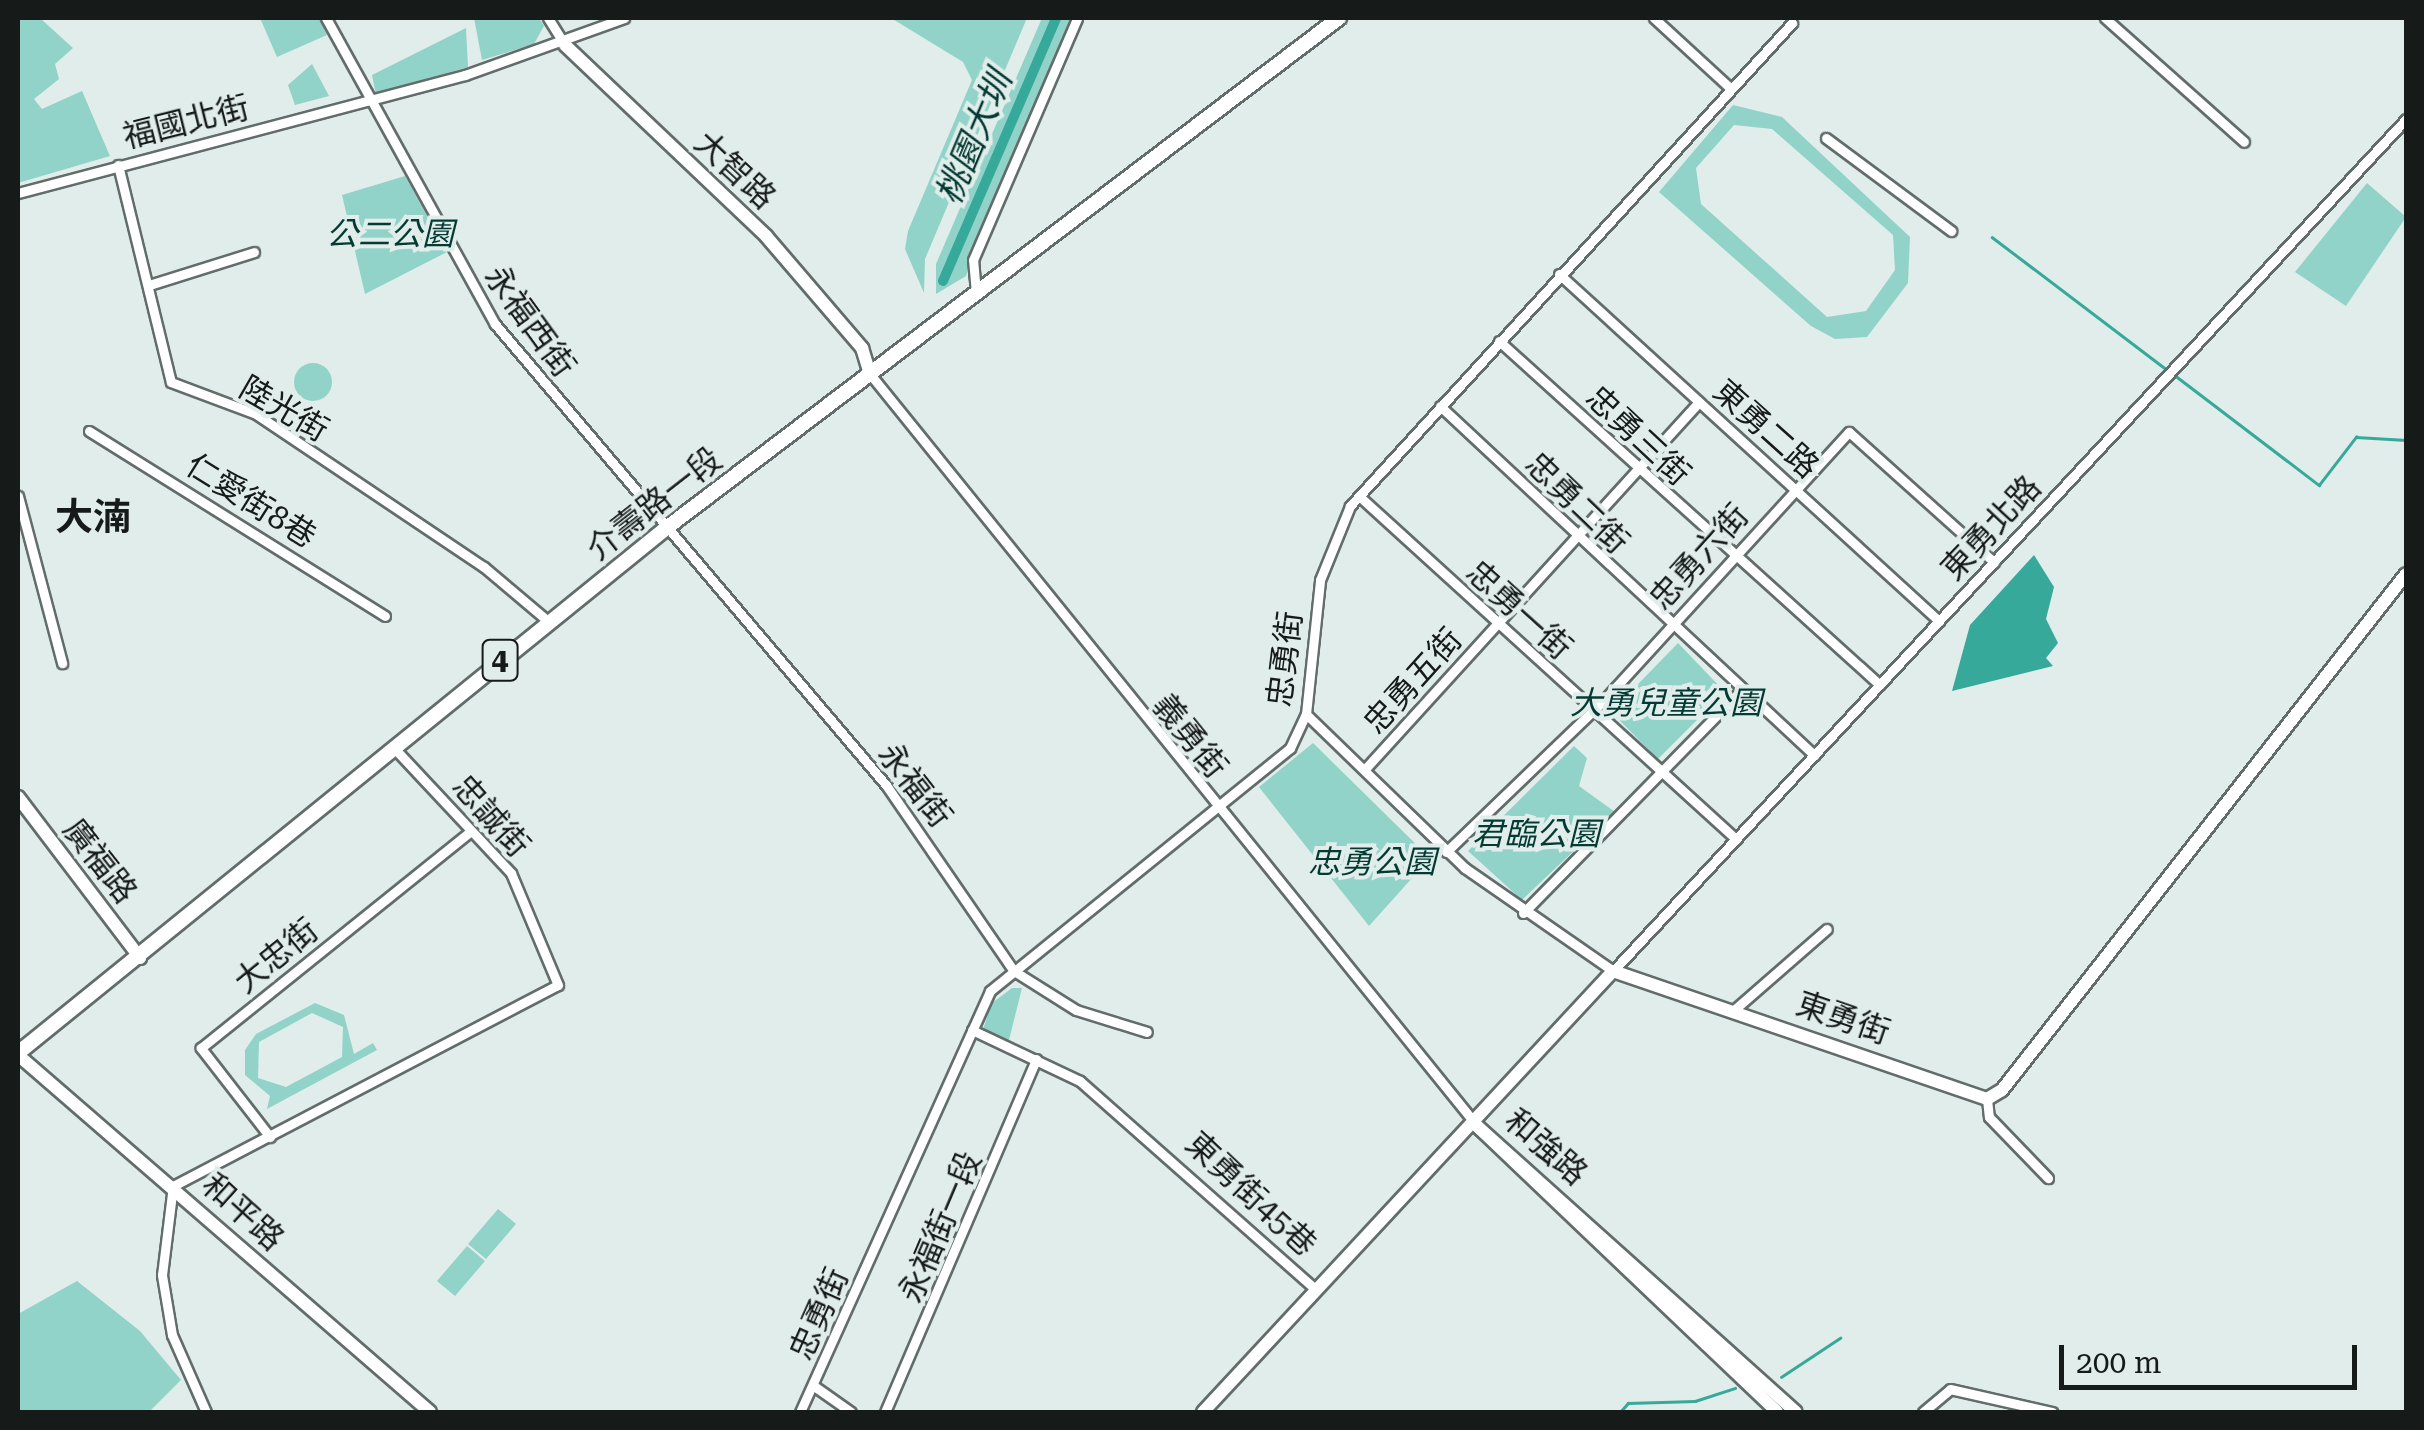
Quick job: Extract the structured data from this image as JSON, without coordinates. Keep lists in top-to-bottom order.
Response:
{
  "streets": {
    "main road": ["介壽路一段", "4"],
    "street": [
      "福國北街",
      "大智路",
      "永福西街",
      "陸光街",
      "東勇二路",
      "忠勇三街",
      "仁愛街8巷",
      "忠勇二街",
      "東勇北路",
      "忠勇六街",
      "忠勇一街",
      "忠勇街",
      "忠勇五街",
      "義勇街",
      "永福街",
      "忠誠街",
      "廣福路",
      "大忠街",
      "東勇街",
      "和強路",
      "東勇街45巷",
      "和平路",
      "永福街一段"
    ]
  },
  "crossings": [
    ["福國北街", "大智路"],
    ["福國北街", "永福西街"],
    ["福國北街", "陸光街"],
    ["大智路", "介壽路一段"],
    ["大智路", "義勇街"],
    ["永福西街", "介壽路一段"],
    ["永福西街", "永福街"],
    ["陸光街", "介壽路一段"],
    ["東勇二路", "東勇北路"],
    ["東勇二路", "忠勇六街"],
    ["東勇二路", "忠勇街"],
    ["東勇二路", "忠勇五街"],
    ["忠勇三街", "東勇北路"],
    ["忠勇三街", "忠勇六街"],
    ["忠勇三街", "忠勇街"],
    ["忠勇三街", "忠勇五街"],
    ["忠勇二街", "東勇北路"],
    ["忠勇二街", "忠勇六街"],
    ["忠勇二街", "忠勇街"],
    ["忠勇二街", "忠勇五街"],
    ["介壽路一段", "義勇街"],
    ["介壽路一段", "永福街"],
    ["介壽路一段", "忠誠街"],
    ["介壽路一段", "廣福路"],
    ["介壽路一段", "和平路"],
    ["東勇北路", "忠勇六街"],
    ["東勇北路", "忠勇一街"],
    ["東勇北路", "東勇街"],
    ["忠勇六街", "忠勇一街"],
    ["忠勇一街", "忠勇街"],
    ["忠勇一街", "忠勇五街"],
    ["忠勇街", "義勇街"],
    ["忠勇街", "永福街"],
    ["忠勇街", "東勇街45巷"],
    ["義勇街", "和強路"],
    ["忠誠街", "大忠街"],
    ["東勇街45巷", "永福街一段"]
  ],
  "districts": ["大湳"],
  "water": ["桃園大圳"],
  "parks": [
    "公二公園",
    "大勇兒童公園",
    "君臨公園",
    "忠勇公園"
  ],
  "scale_bar": "200 m"
}
